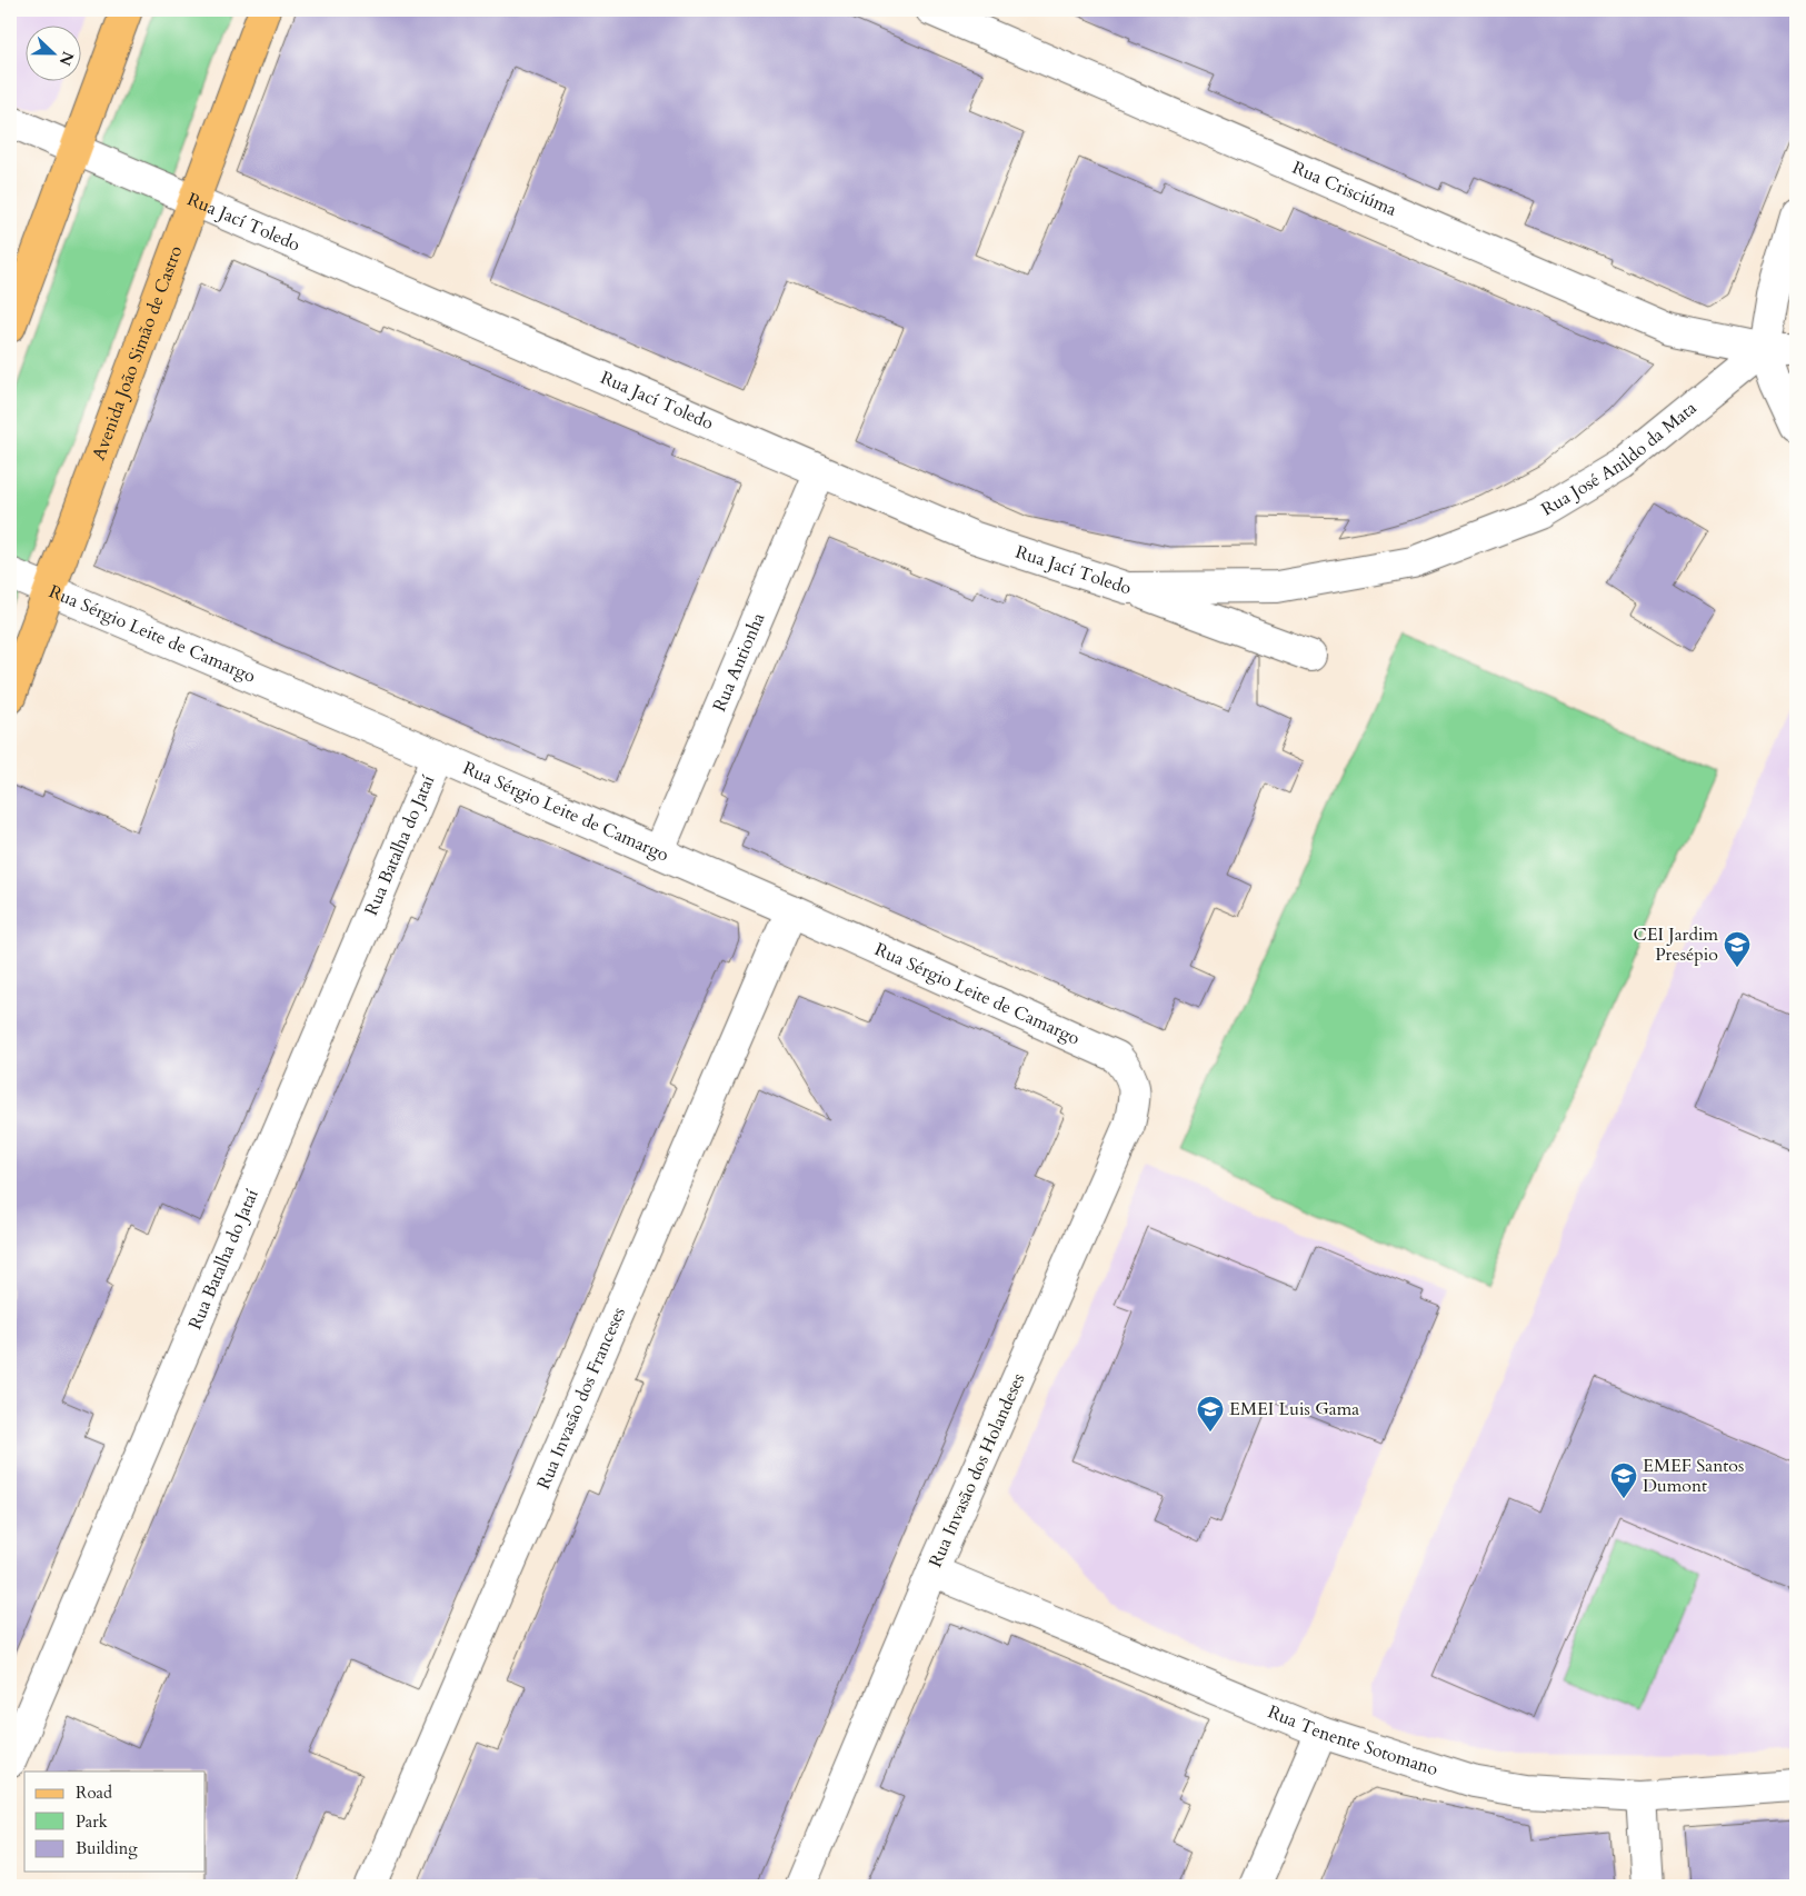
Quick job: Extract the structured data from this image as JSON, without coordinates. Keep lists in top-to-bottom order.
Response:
{
  "streets": {
    "main road": ["Avenida João Simão de Castro"],
    "street": [
      "Rua Crisciúma",
      "Rua Jací Toledo",
      "Rua José Anildo da Mata",
      "Rua Sérgio Leite de Camargo",
      "Rua Antionha",
      "Rua Batalha do Jataí",
      "Rua Invasão dos Franceses",
      "Rua Invasão dos Holandeses",
      "Rua Tenente Sotomano"
    ]
  },
  "crossings": [
    ["Rua Crisciúma", "Rua José Anildo da Mata"],
    ["Rua Jací Toledo", "Avenida João Simão de Castro"],
    ["Rua Jací Toledo", "Rua José Anildo da Mata"],
    ["Rua Jací Toledo", "Rua Antionha"],
    ["Avenida João Simão de Castro", "Rua Sérgio Leite de Camargo"],
    ["Rua Sérgio Leite de Camargo", "Rua Antionha"],
    ["Rua Sérgio Leite de Camargo", "Rua Batalha do Jataí"],
    ["Rua Sérgio Leite de Camargo", "Rua Invasão dos Franceses"],
    ["Rua Sérgio Leite de Camargo", "Rua Invasão dos Holandeses"],
    ["Rua Invasão dos Holandeses", "Rua Tenente Sotomano"]
  ],
  "places": {
    "school or university": ["CEI Jardim Presépio", "EMEI Luis Gama", "EMEF Santos Dumont"]
  },
  "legend": ["Road", "Park", "Building"],
  "north": "right"
}
